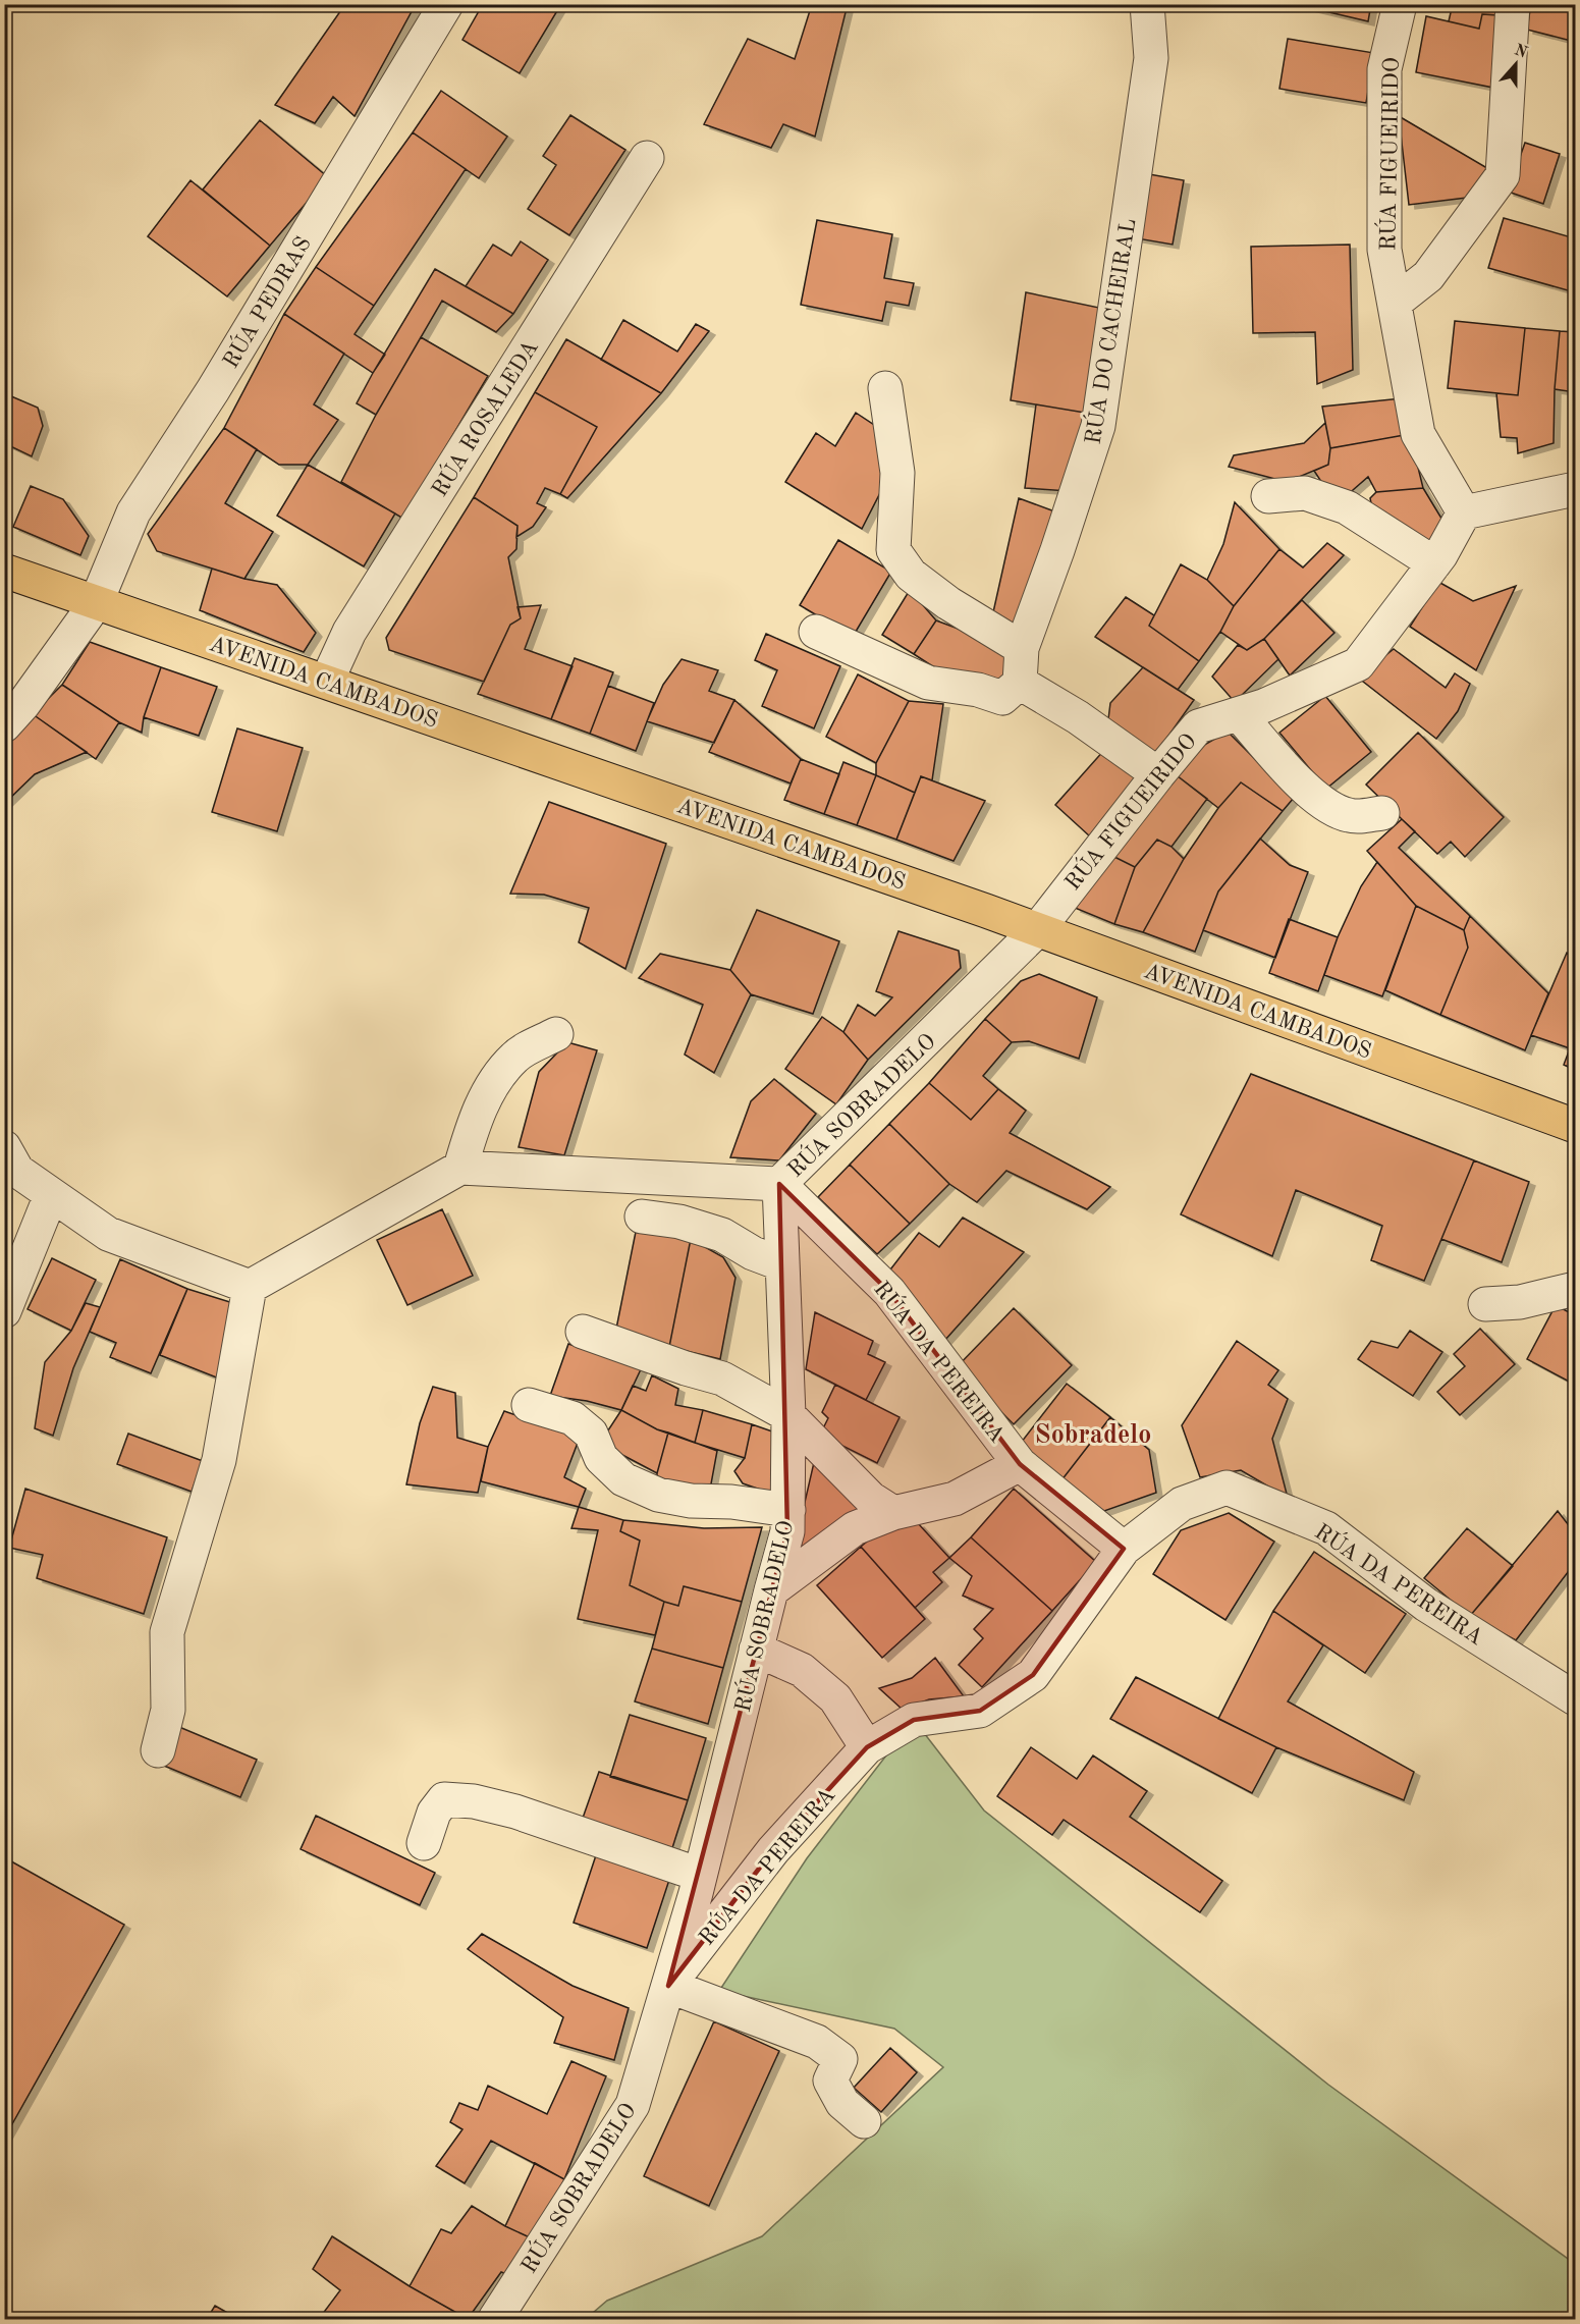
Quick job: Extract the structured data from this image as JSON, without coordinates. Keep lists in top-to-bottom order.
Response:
{
  "streets": {
    "main road": ["AVENIDA CAMBADOS"],
    "street": [
      "RÚA FIGUEIRIDO",
      "RÚA PEDRAS",
      "RÚA DO CACHEIRAL",
      "RÚA ROSALEDA",
      "RÚA SOBRADELO",
      "RÚA DA PEREIRA"
    ]
  },
  "crossings": [
    ["RÚA FIGUEIRIDO", "AVENIDA CAMBADOS"],
    ["RÚA FIGUEIRIDO", "RÚA SOBRADELO"],
    ["RÚA PEDRAS", "AVENIDA CAMBADOS"],
    ["RÚA ROSALEDA", "AVENIDA CAMBADOS"],
    ["AVENIDA CAMBADOS", "RÚA SOBRADELO"],
    ["RÚA SOBRADELO", "RÚA DA PEREIRA"]
  ],
  "districts": ["Sobradelo"],
  "north": "top"
}
